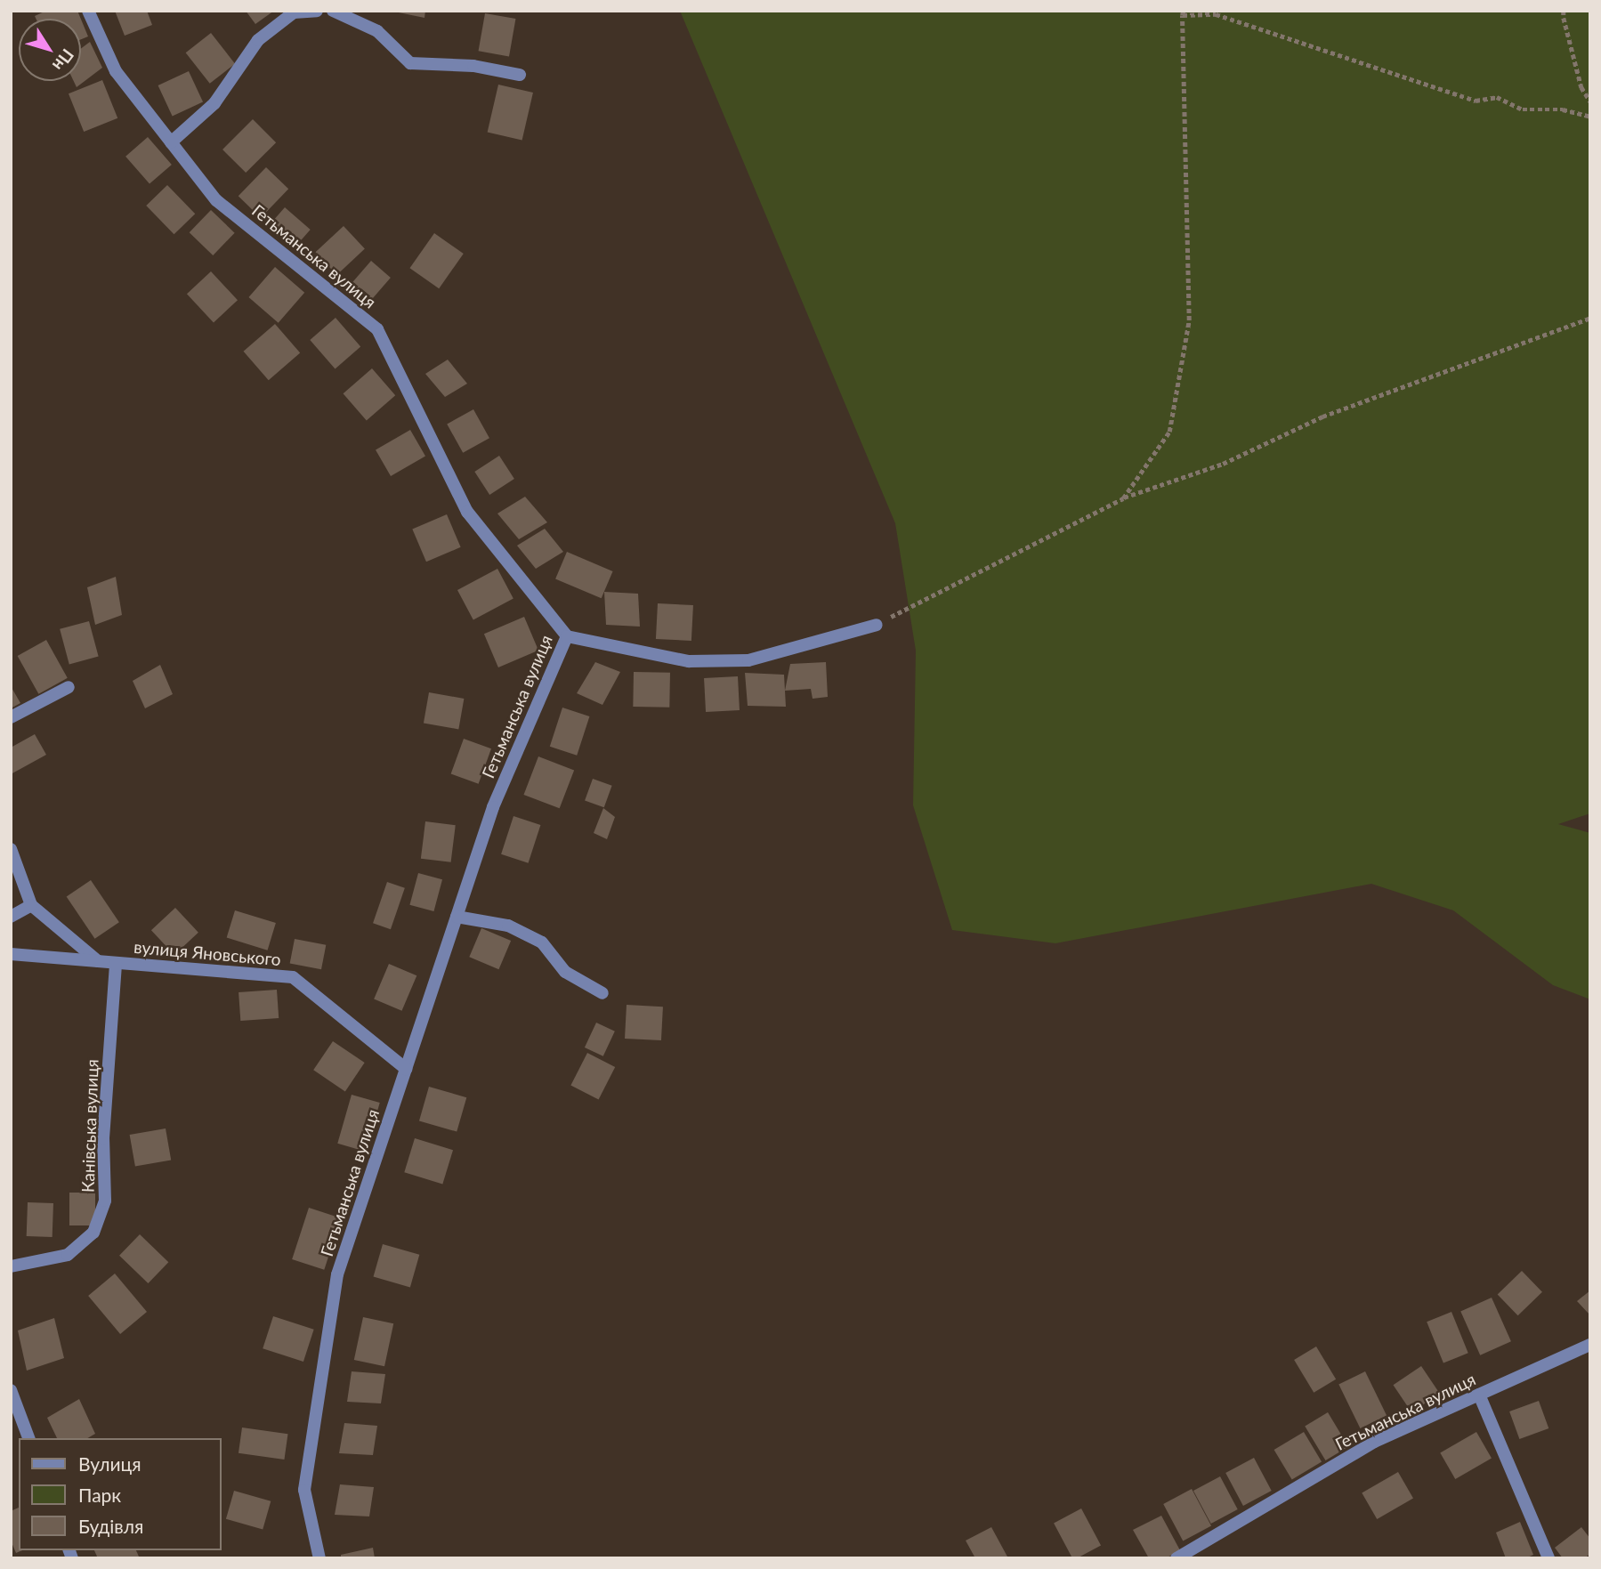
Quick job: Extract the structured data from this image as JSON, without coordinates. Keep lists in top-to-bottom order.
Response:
{
  "streets": {
    "street": ["Гетьманська вулиця", "вулиця Яновського", "Канівська вулиця"]
  },
  "crossings": [
    ["Гетьманська вулиця", "вулиця Яновського"],
    ["вулиця Яновського", "Канівська вулиця"]
  ],
  "legend": ["Вулиця", "Парк", "Будівля"],
  "north": "bottom right"
}
